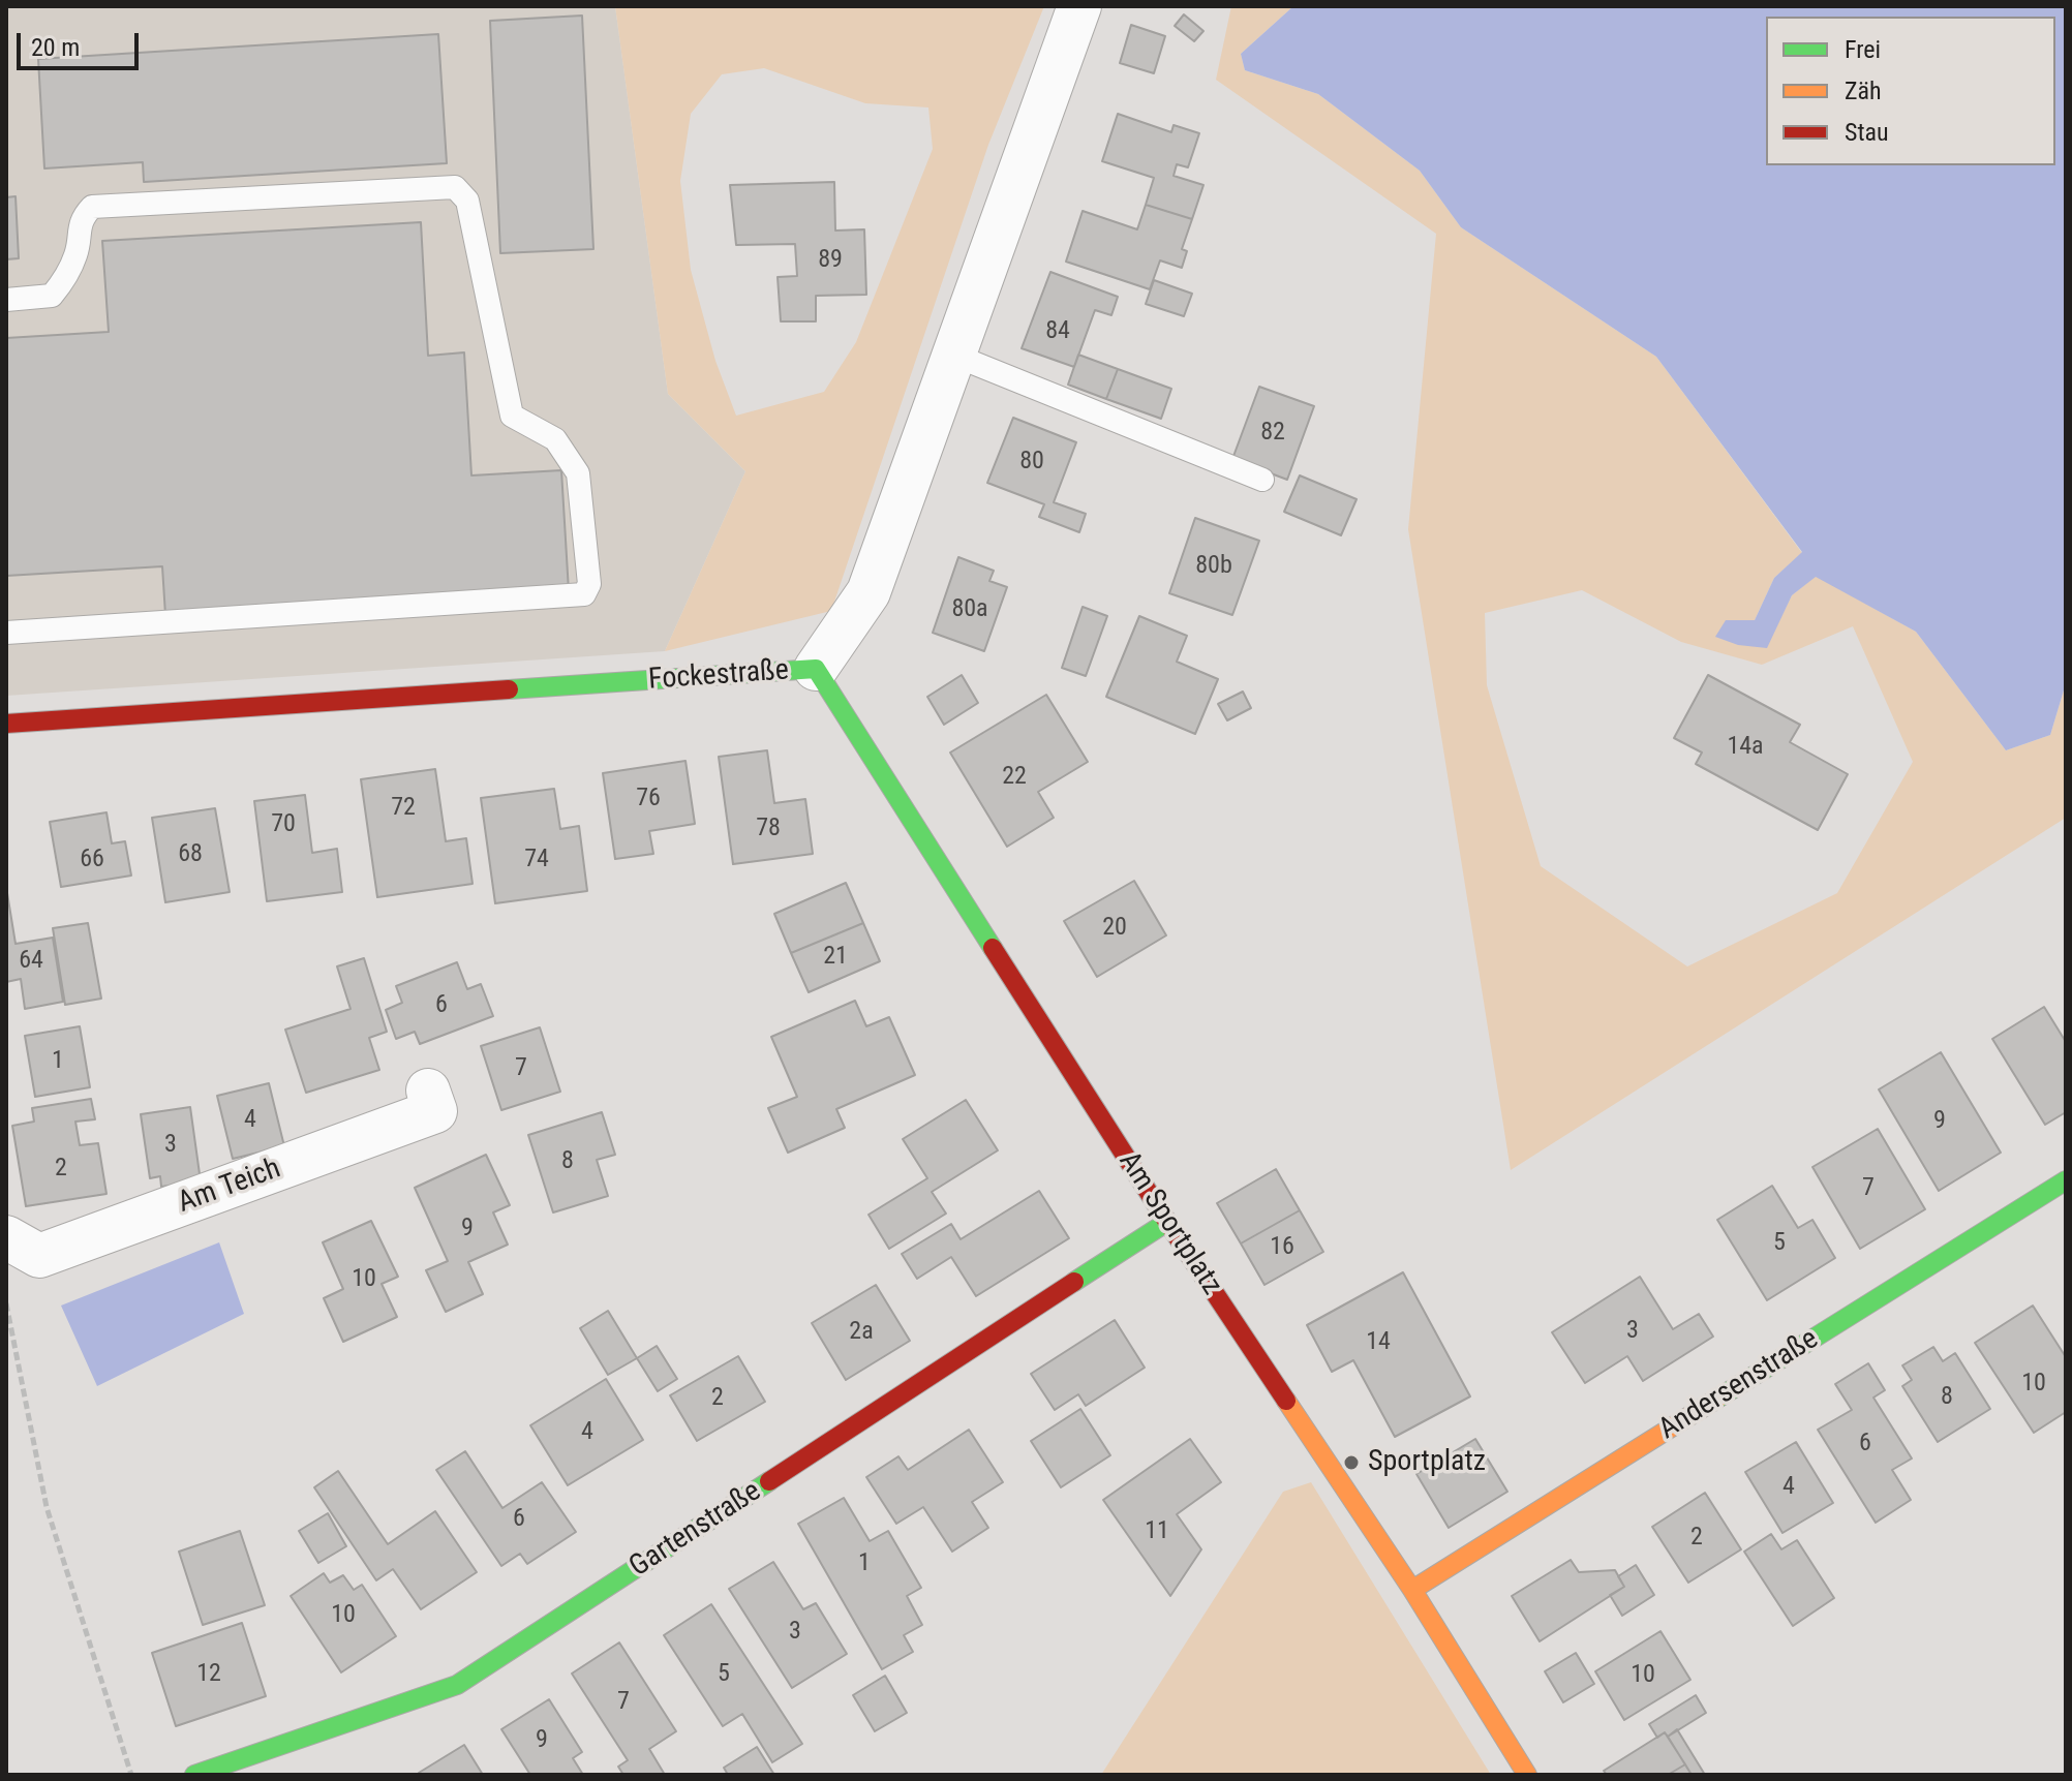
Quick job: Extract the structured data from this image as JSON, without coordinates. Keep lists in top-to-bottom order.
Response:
{
  "streets": {
    "street": [
      "Fockestraße",
      "Am Teich",
      "Am Sportplatz",
      "Andersenstraße",
      "Gartenstraße"
    ]
  },
  "crossings": [
    ["Fockestraße", "Am Sportplatz"],
    ["Am Sportplatz", "Andersenstraße"],
    ["Am Sportplatz", "Gartenstraße"]
  ],
  "places": ["Sportplatz"],
  "house_numbers": [
    "89",
    "84",
    "82",
    "80",
    "80b",
    "80a",
    "14a",
    "22",
    "76",
    "72",
    "70",
    "78",
    "68",
    "66",
    "74",
    "20",
    "21",
    "64",
    "6",
    "1",
    "7",
    "4",
    "9",
    "3",
    "8",
    "2",
    "7",
    "9",
    "5",
    "16",
    "10",
    "3",
    "2a",
    "14",
    "10",
    "8",
    "2",
    "4",
    "6",
    "4",
    "6",
    "11",
    "2",
    "1",
    "10",
    "3",
    "12",
    "5",
    "10",
    "7",
    "9"
  ],
  "legend": ["Frei", "Zäh", "Stau"],
  "scale_bar": "20 m"
}
